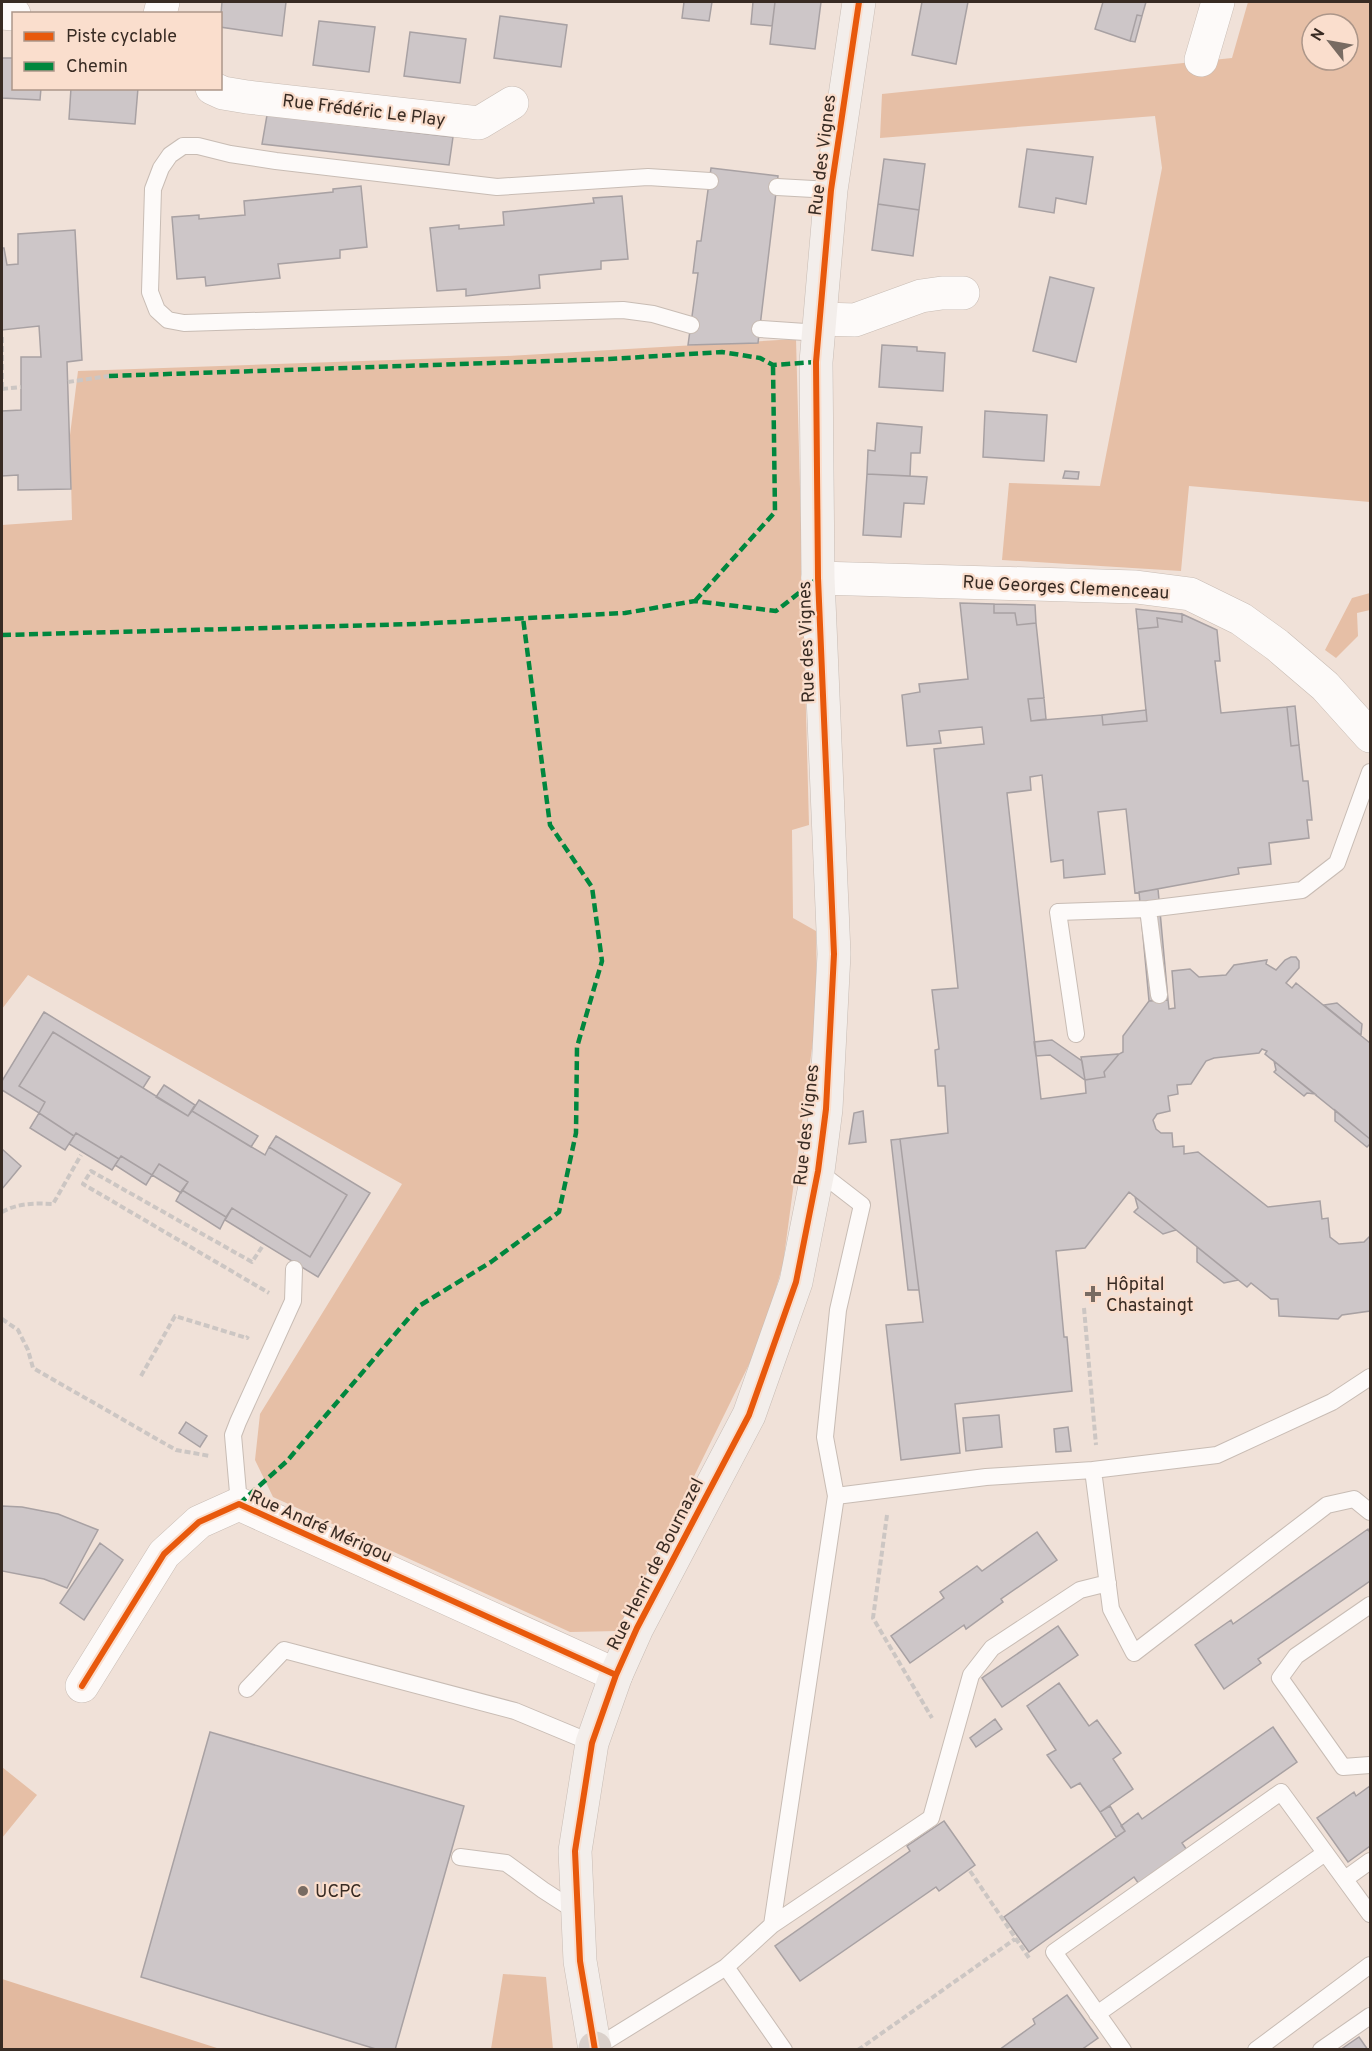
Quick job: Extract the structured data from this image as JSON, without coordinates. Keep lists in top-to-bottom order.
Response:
{
  "streets": {
    "street": [
      "Rue Frédéric Le Play",
      "Rue des Vignes",
      "Rue Georges Clemenceau",
      "Rue André Mérigou",
      "Rue Henri de Bournazel"
    ]
  },
  "crossings": [
    ["Rue des Vignes", "Rue Georges Clemenceau"],
    ["Rue des Vignes", "Rue Henri de Bournazel"],
    ["Rue André Mérigou", "Rue Henri de Bournazel"]
  ],
  "places": {
    "health": ["Hôpital Chastaingt"],
    "other": ["UCPC"]
  },
  "legend": ["Piste cyclable", "Chemin"],
  "north": "top left"
}
